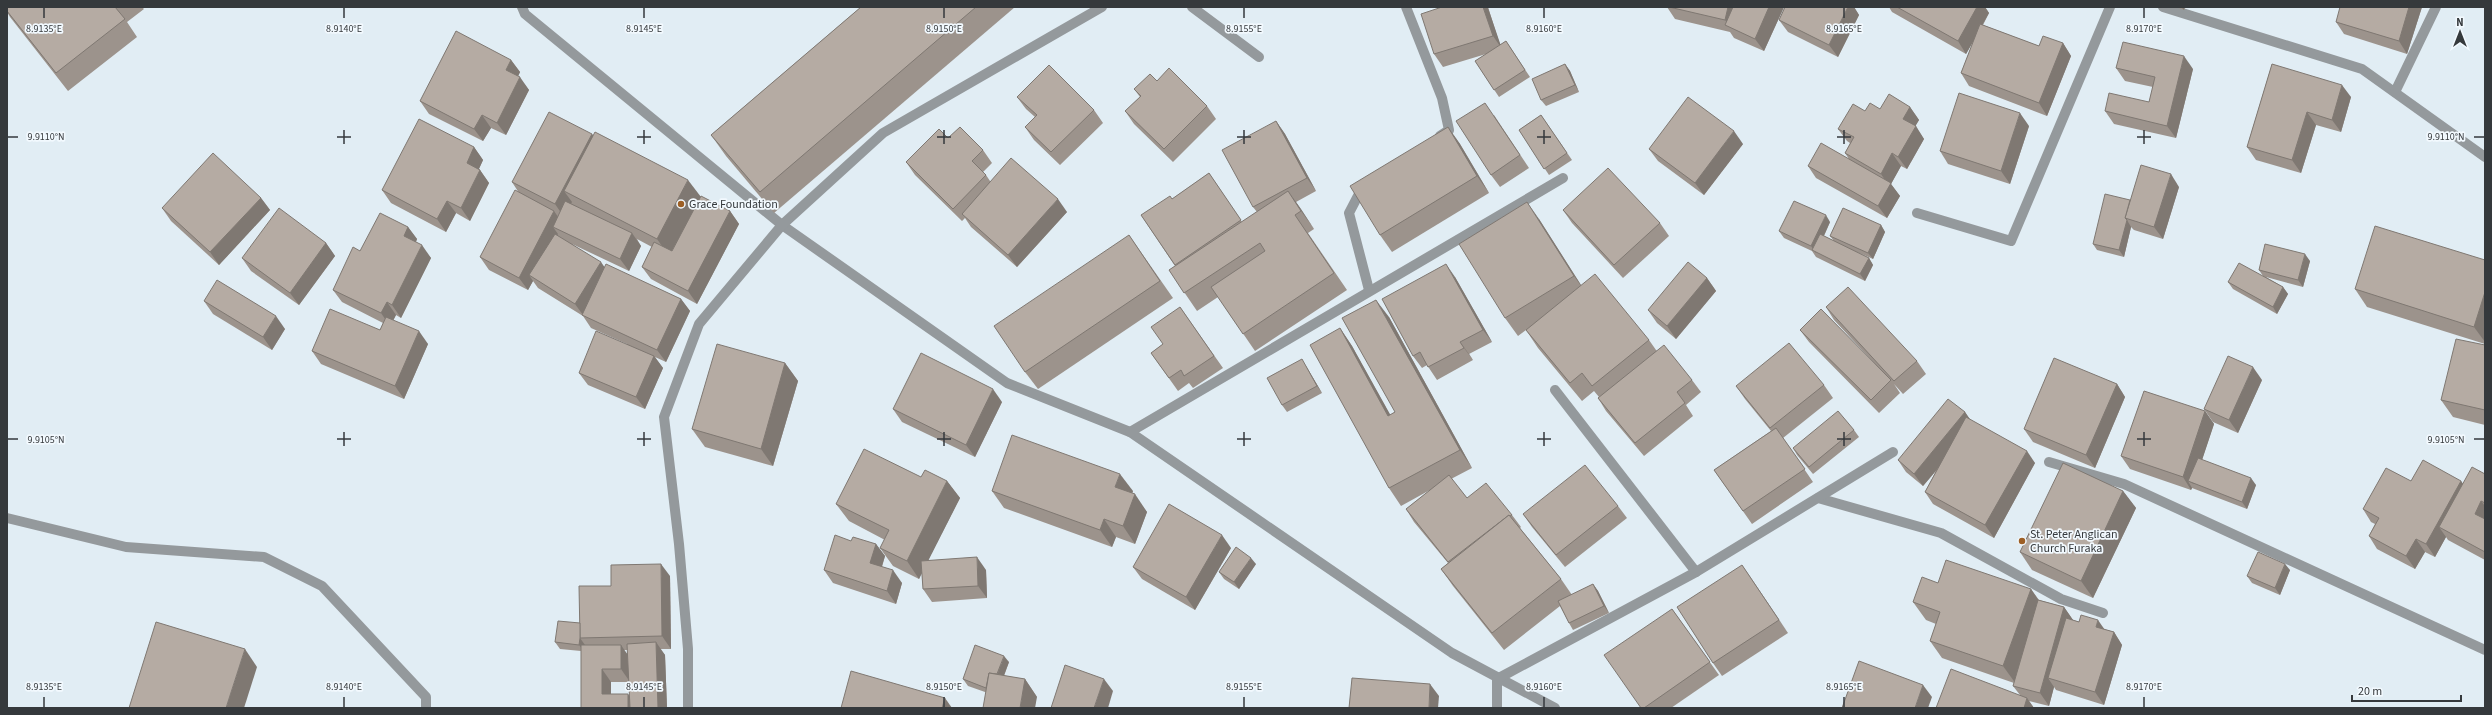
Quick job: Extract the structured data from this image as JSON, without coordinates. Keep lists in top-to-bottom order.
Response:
{
  "places": ["Grace Foundation", "St. Peter Anglican Church Furaka"],
  "scale_bar": "20 m",
  "north": "top",
  "coordinates": [
    "8.9135°E",
    "8.9140°E",
    "8.9145°E",
    "8.9150°E",
    "8.9155°E",
    "8.9160°E",
    "8.9165°E",
    "8.9170°E",
    "9.9110°N",
    "9.9105°N"
  ]
}
